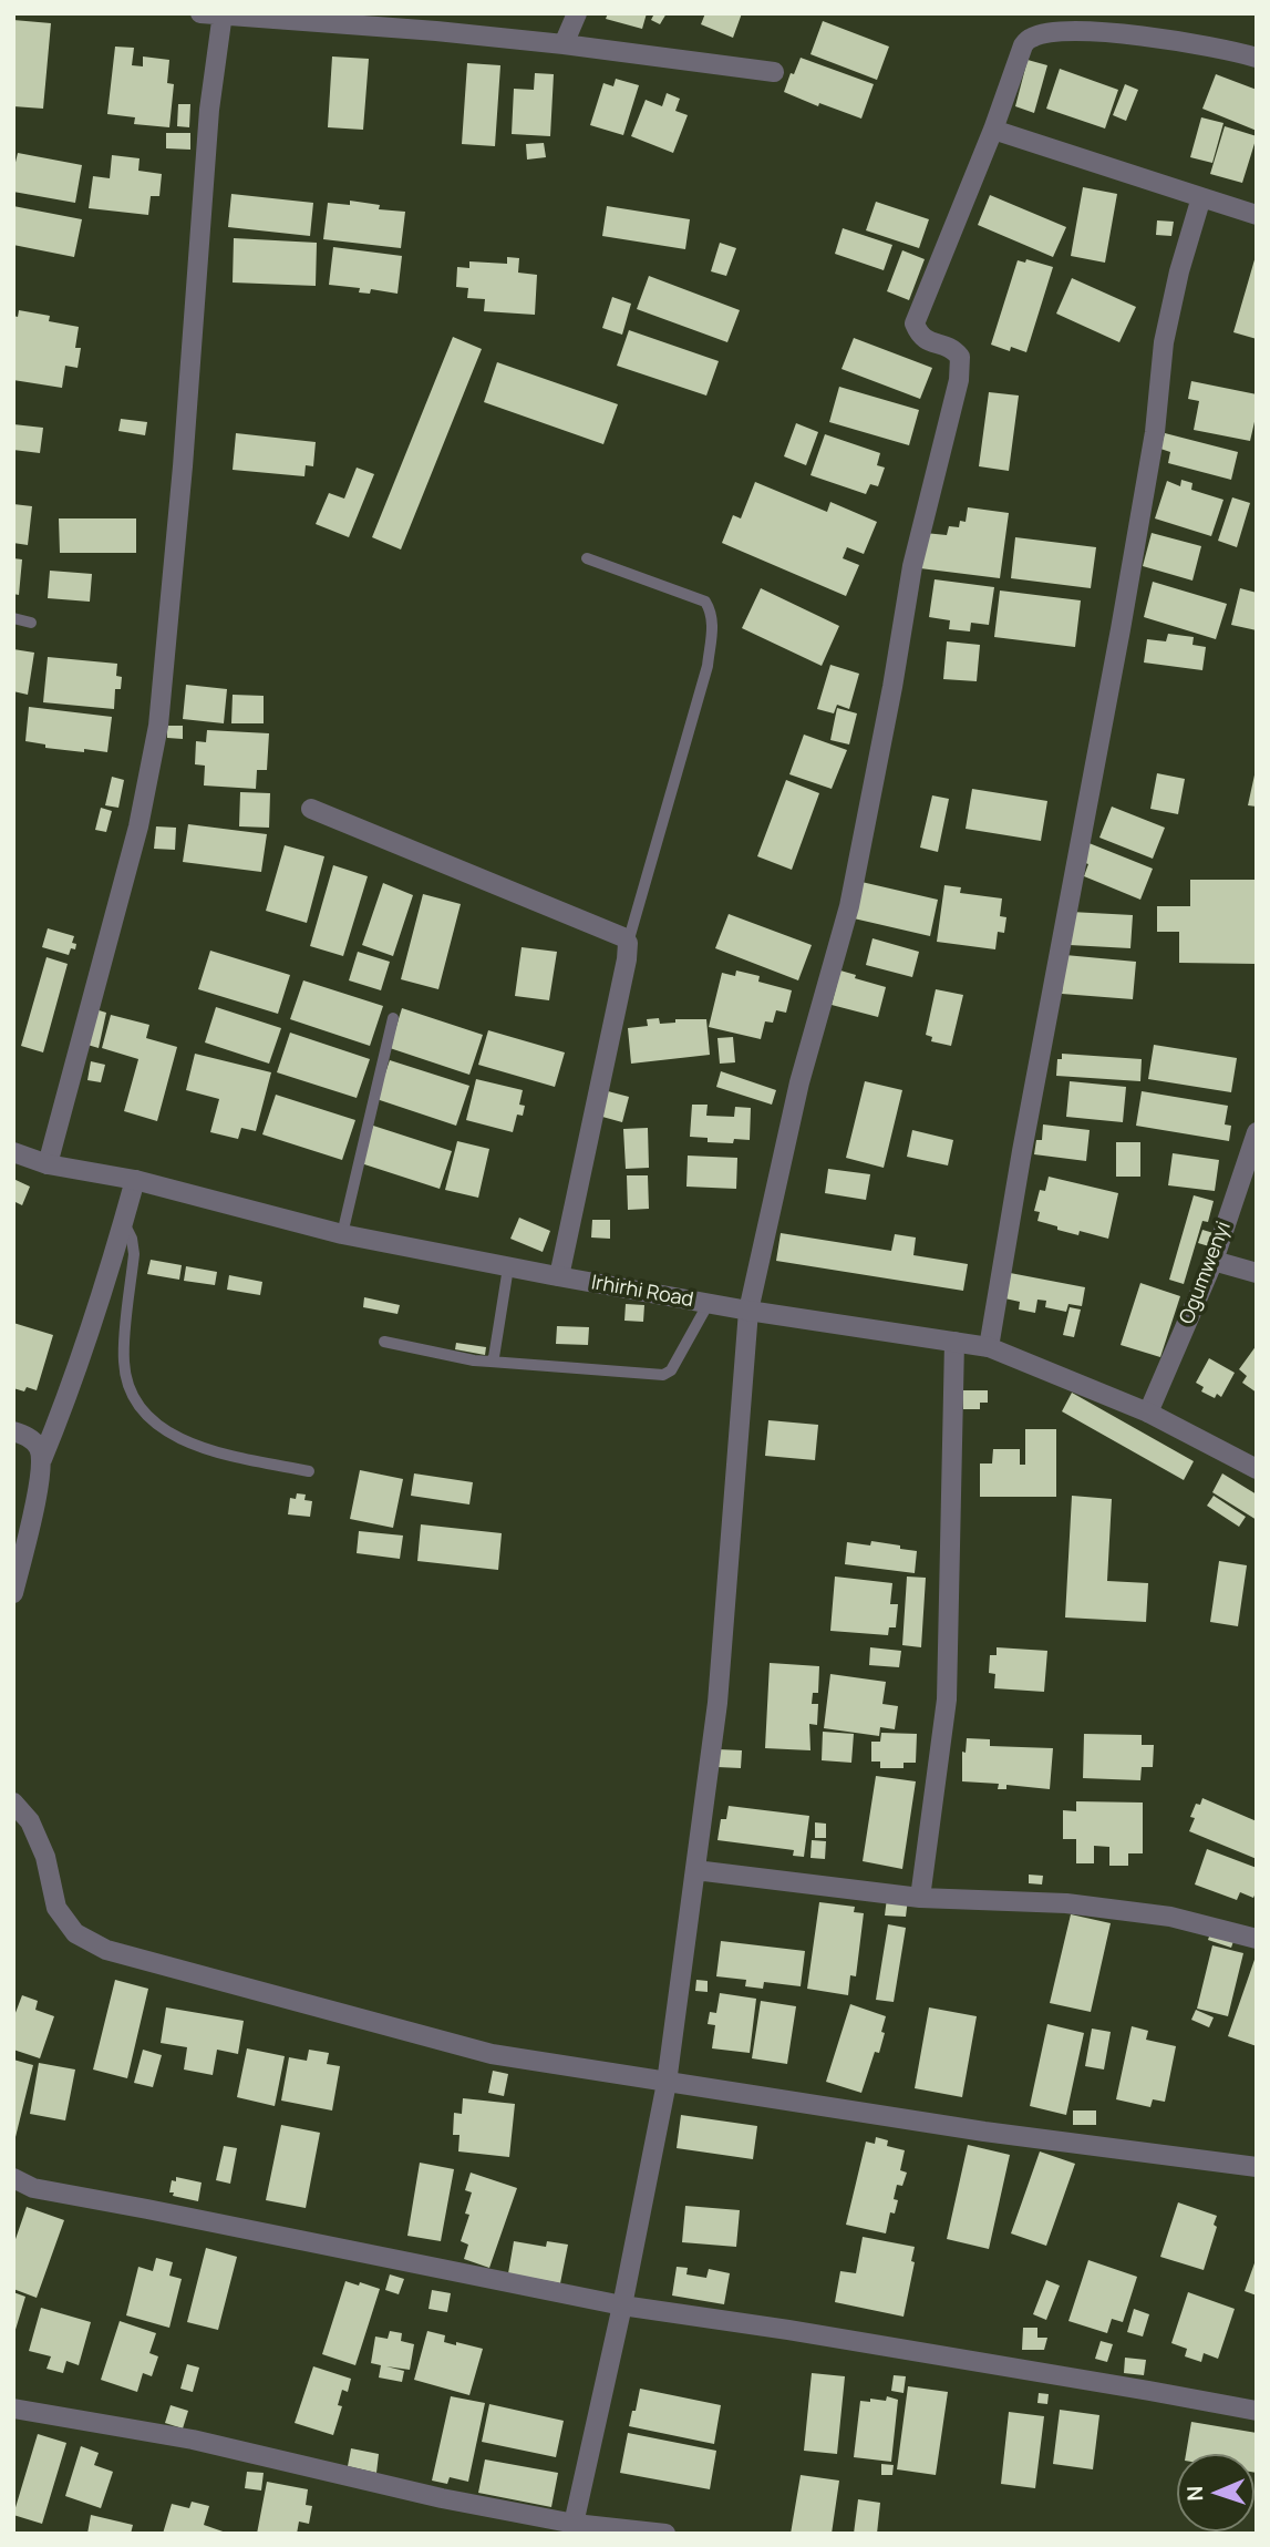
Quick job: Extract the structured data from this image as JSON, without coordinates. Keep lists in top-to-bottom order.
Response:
{
  "streets": {
    "street": ["Ogumwenyi", "Irhirhi Road"]
  },
  "crossings": [
    ["Ogumwenyi", "Irhirhi Road"]
  ],
  "north": "left"
}
